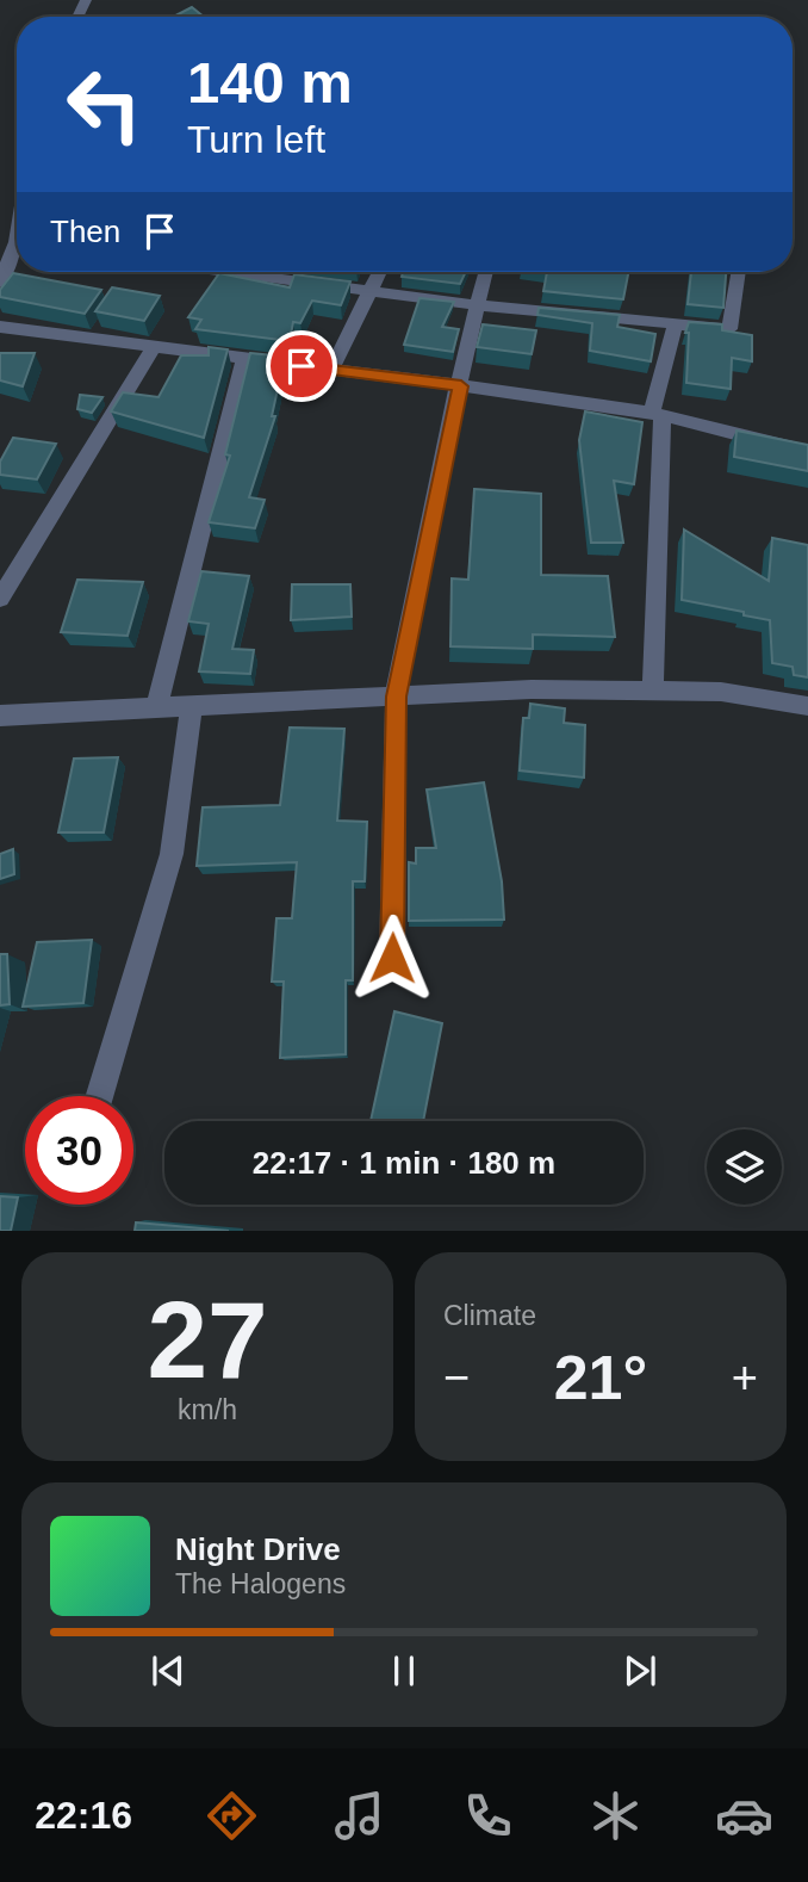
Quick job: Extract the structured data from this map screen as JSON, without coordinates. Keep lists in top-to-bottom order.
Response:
{
  "page": {
    "turn": ["140 m", "Turn left"],
    "then": "Then",
    "limit": "30",
    "trip": "22:17 · 1 min · 180 m",
    "tile": [
      ["27", "km/h"],
      "Climate"
    ],
    "heat": ["−", "21°", "+"],
    "song": ["Night Drive", "The Halogens"],
    "tabs": "22:16"
  }
}
